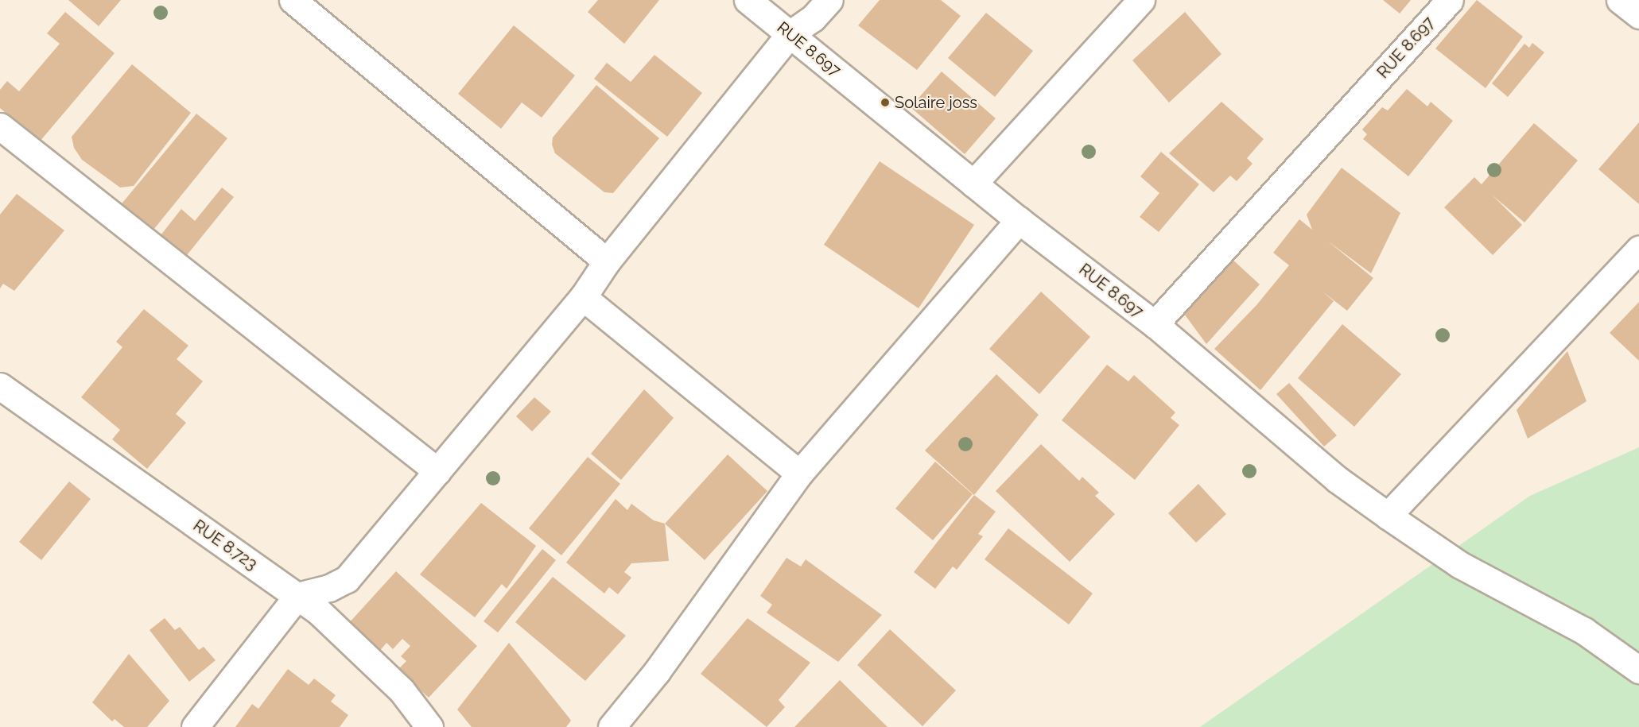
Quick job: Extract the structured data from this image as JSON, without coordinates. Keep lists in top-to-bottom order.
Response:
{
  "streets": {
    "street": ["RUE 8.697", "RUE 8.723"]
  },
  "places": ["Solaire joss"]
}
